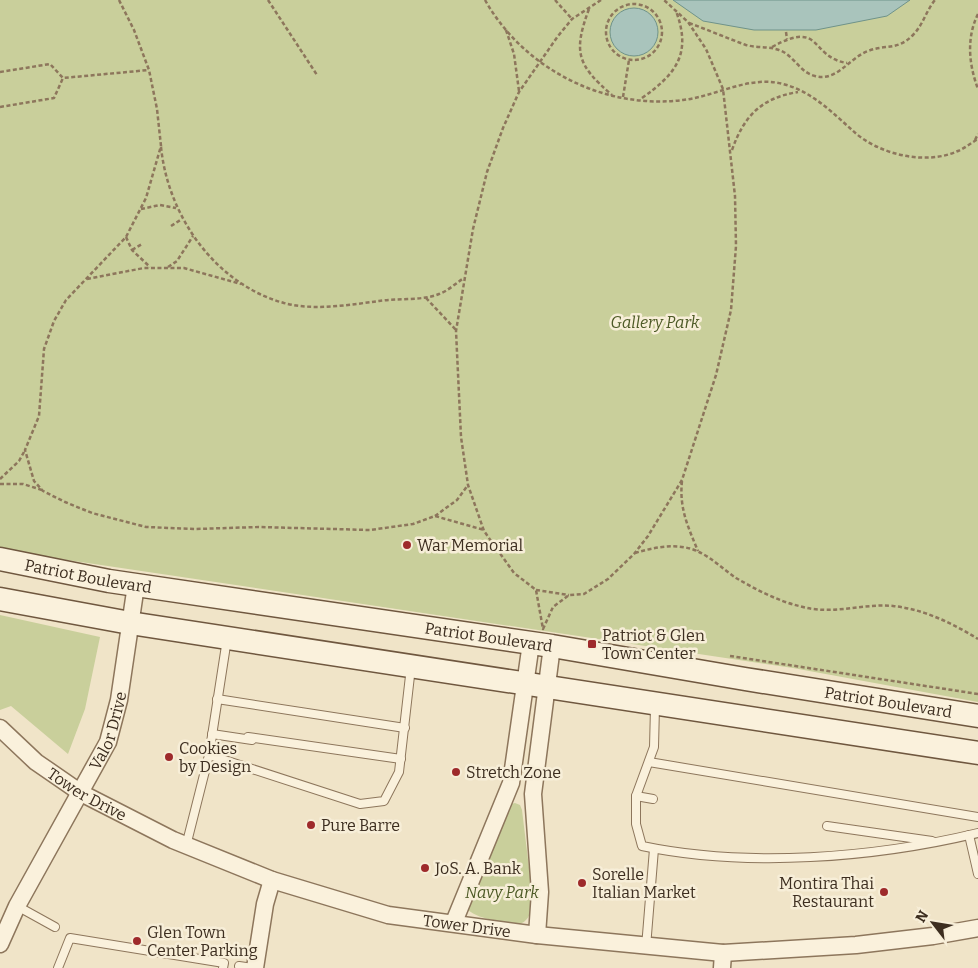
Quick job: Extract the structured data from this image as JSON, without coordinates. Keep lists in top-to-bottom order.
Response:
{
  "streets": {
    "main road": ["Patriot Boulevard"],
    "street": ["Valor Drive", "Tower Drive"]
  },
  "crossings": [
    ["Patriot Boulevard", "Valor Drive"],
    ["Valor Drive", "Tower Drive"]
  ],
  "parks": ["Gallery Park", "Navy Park"],
  "places": {
    "other": [
      "War Memorial",
      "Cookies by Design",
      "Stretch Zone",
      "Pure Barre",
      "JoS. A. Bank",
      "Sorelle Italian Market",
      "Montira Thai Restaurant",
      "Glen Town Center Parking"
    ],
    "transit": ["Patriot & Glen Town Center"]
  },
  "north": "top left"
}
